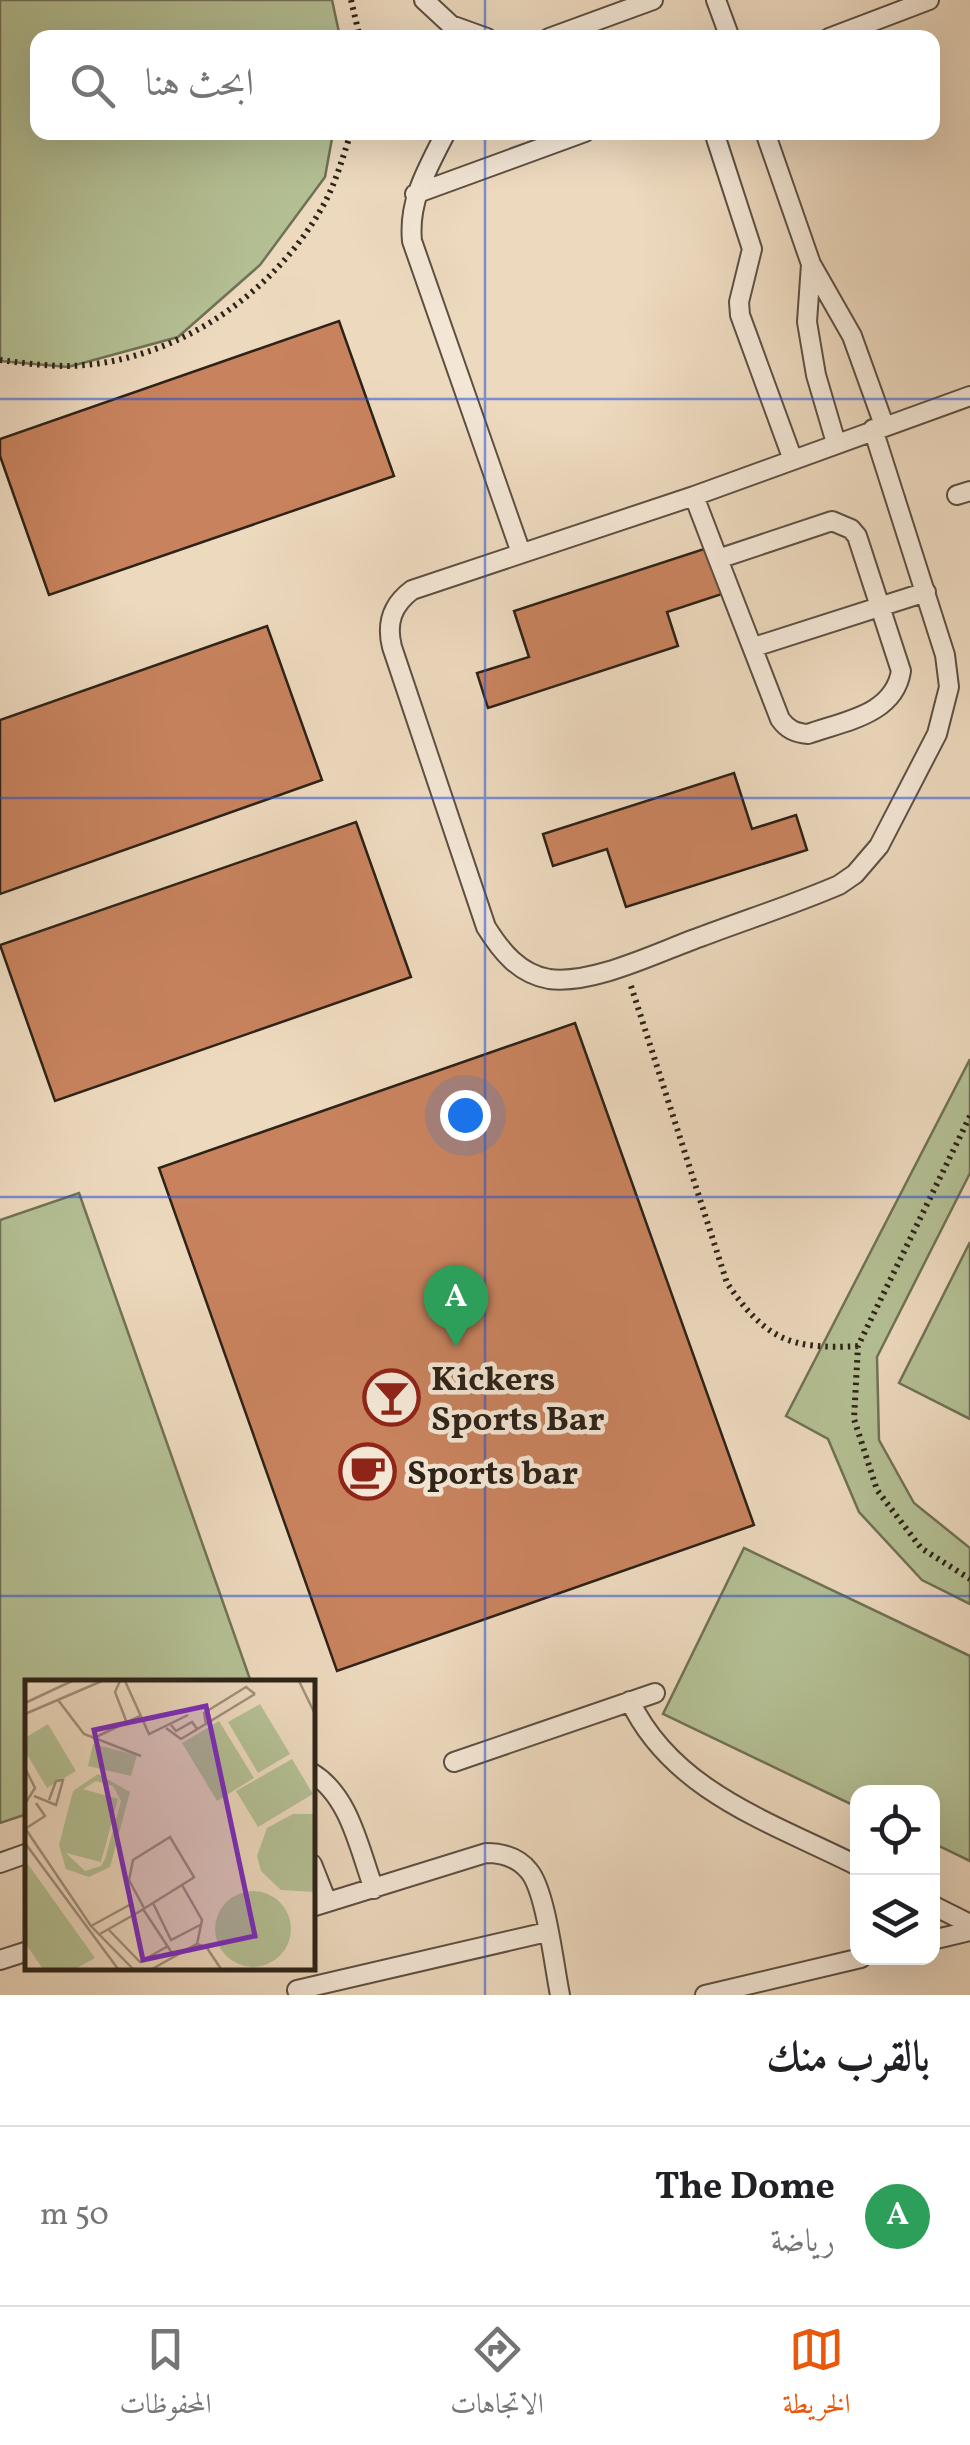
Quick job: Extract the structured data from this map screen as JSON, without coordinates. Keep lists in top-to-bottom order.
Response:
{
  "places": {
    "bar": ["Kickers Sports Bar"],
    "cafe": ["Sports bar"]
  },
  "page": {
    "search": "ابحث هنا",
    "pins": "A",
    "heading": "بالقرب منك",
    "list": [
      {
        "mark": "A",
        "name": "The Dome",
        "note": "رياضة",
        "value": "50 m"
      }
    ],
    "nav": ["الخريطة", "الاتجاهات", "المحفوظات"]
  }
}
